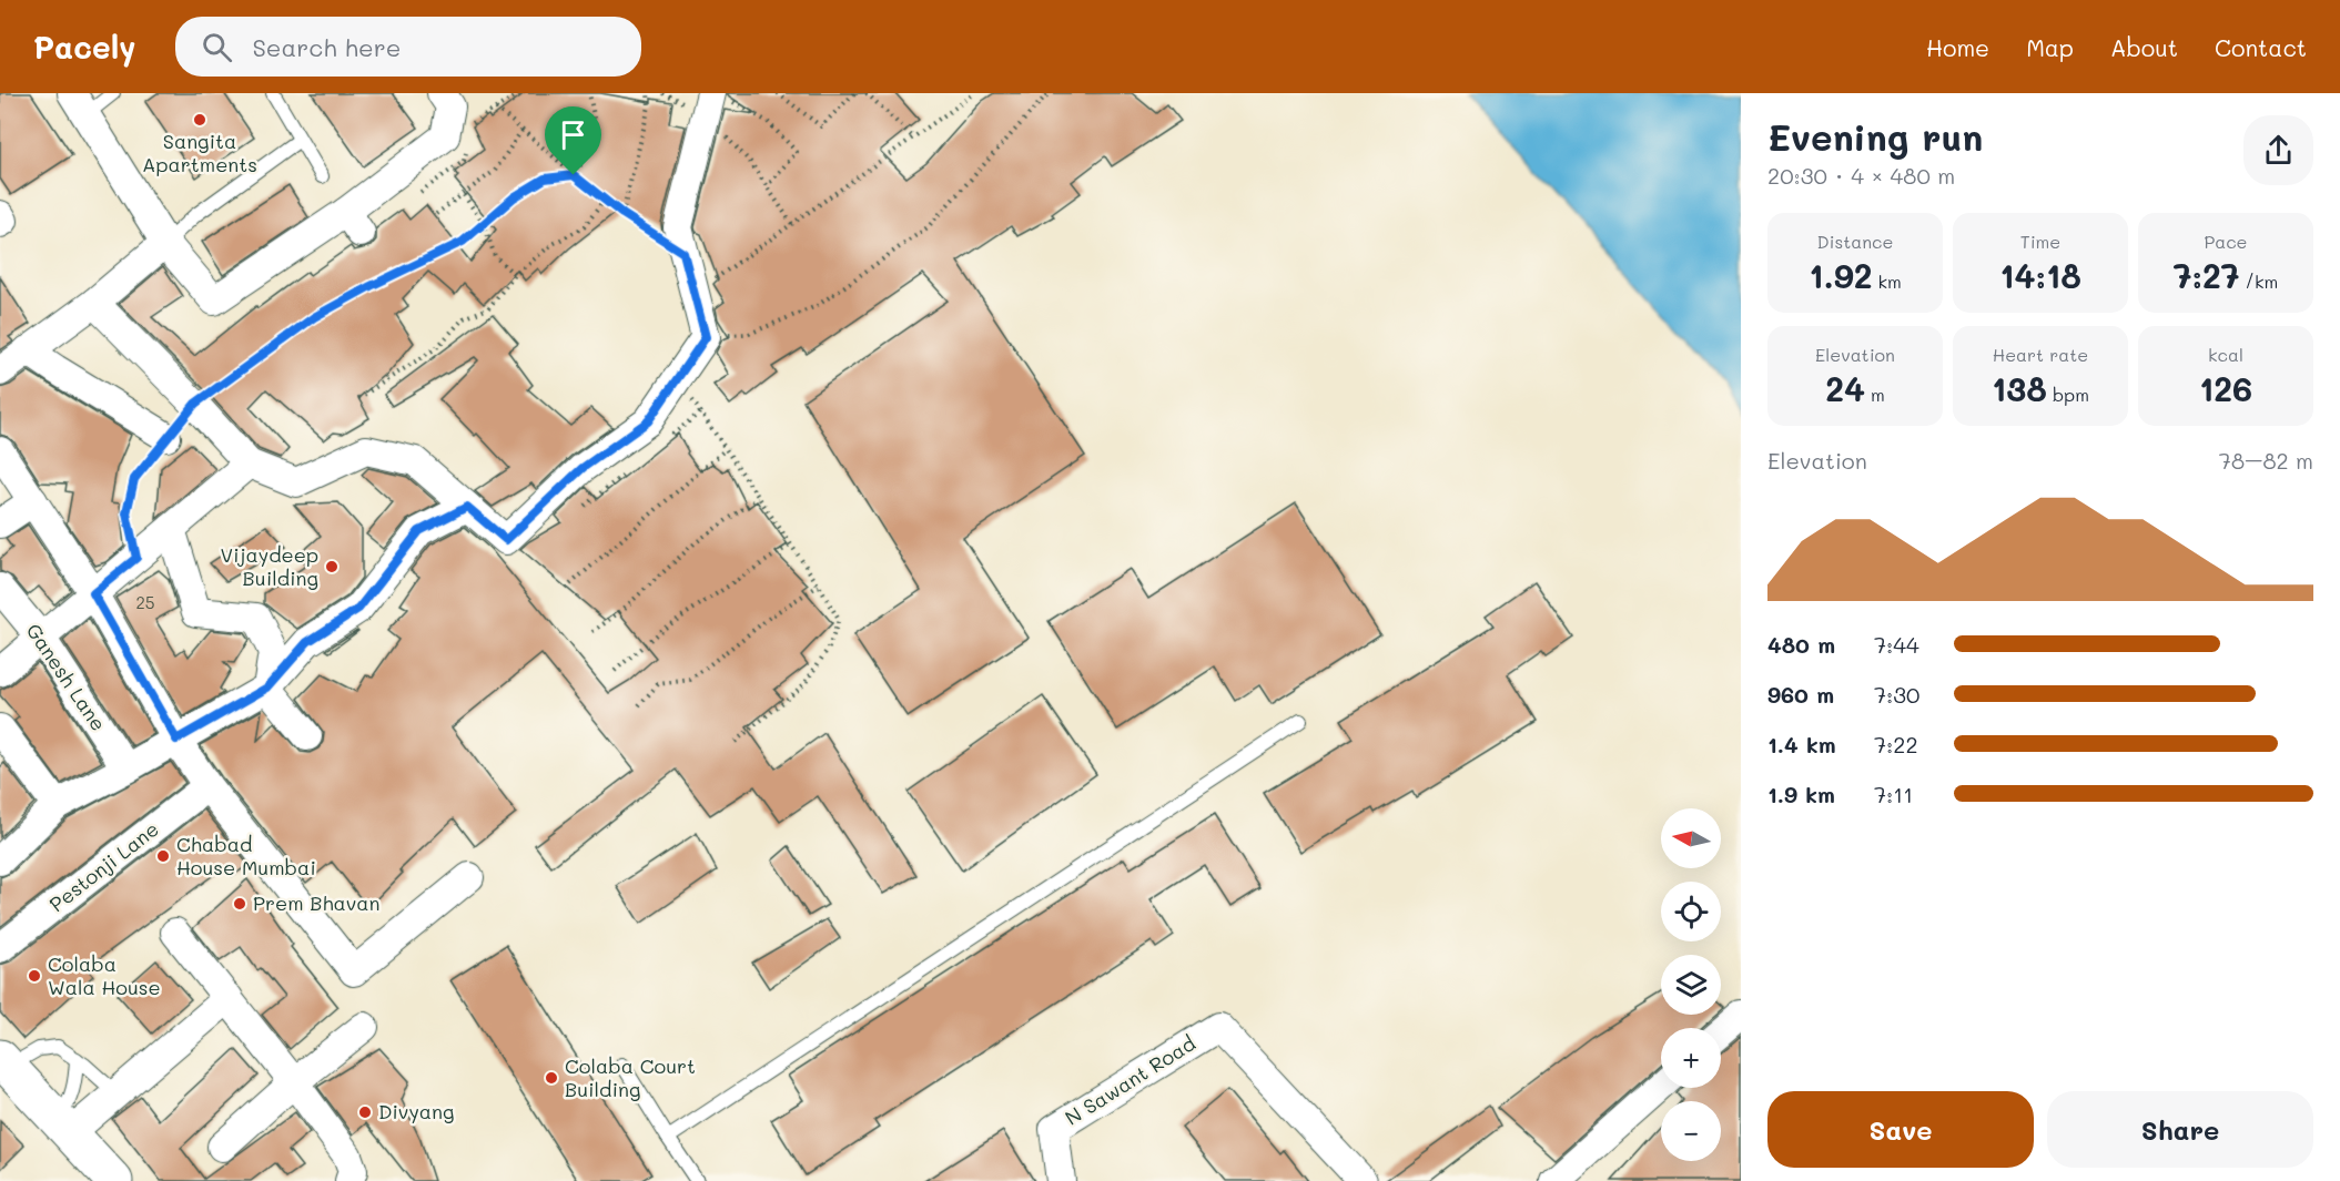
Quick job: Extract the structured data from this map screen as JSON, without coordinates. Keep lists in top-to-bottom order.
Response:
{
  "streets": {
    "street": ["Ganesh Lane", "Pestonji Lane", "N Sawant Road"]
  },
  "places": [
    "Sangita Apartments",
    "Vijaydeep Building",
    "Chabad House Mumbai",
    "Prem Bhavan",
    "Colaba Wala House",
    "Colaba Court Building",
    "Divyang"
  ],
  "house_numbers": ["25"],
  "north": "left",
  "page": {
    "header": "Pacely",
    "search": "Search here",
    "nav": [
      "Home",
      "Map",
      "About",
      "Contact"
    ],
    "heading": ["Evening run", "20:30 · 4 × 480 m"],
    "stats": [
      ["Distance", "1.92 km"],
      ["Time", "14:18"],
      ["Pace", "7:27 /km"],
      ["Elevation", "24 m"],
      ["Heart rate", "138 bpm"],
      ["kcal", "126"]
    ],
    "chart": ["Elevation", "78–82 m"],
    "list": [
      {
        "name": "480 m",
        "note": "7:44"
      },
      {
        "name": "960 m",
        "note": "7:30"
      },
      {
        "name": "1.4 km",
        "note": "7:22"
      },
      {
        "name": "1.9 km",
        "note": "7:11"
      }
    ],
    "map_buttons": ["+", "−"],
    "buttons": ["Save", "Share"]
  }
}
